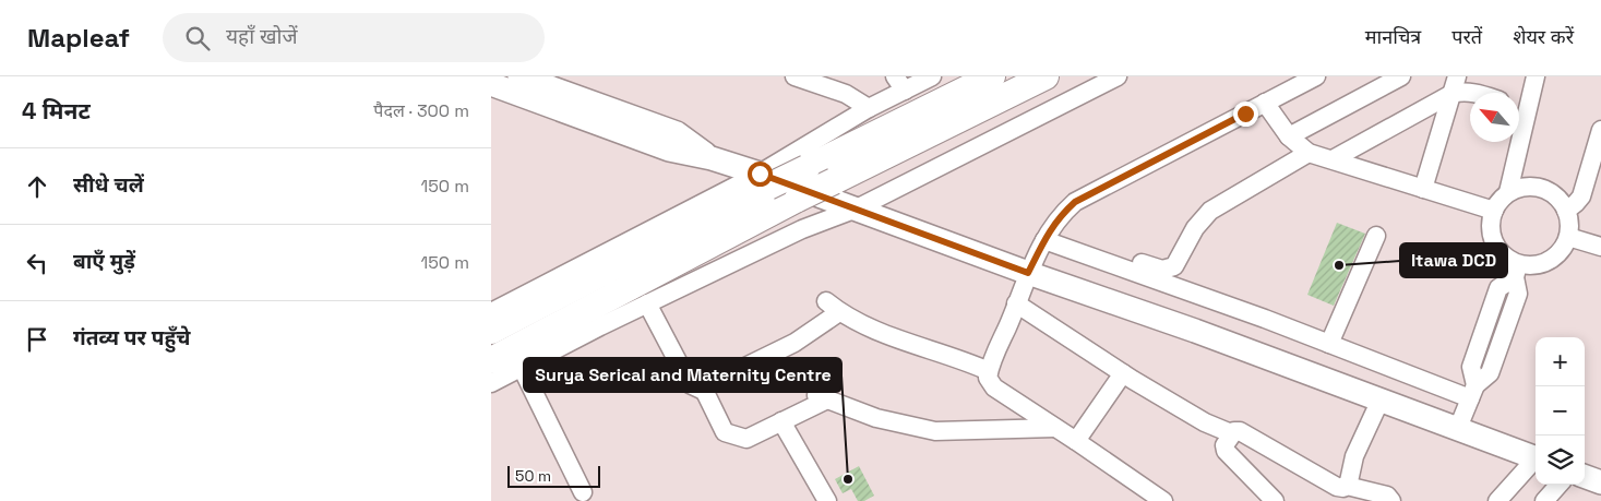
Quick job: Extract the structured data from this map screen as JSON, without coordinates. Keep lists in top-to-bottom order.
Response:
{
  "places": ["Itawa DCD", "Surya Serical and Maternity Centre"],
  "scale_bar": "50 m",
  "north": "top left",
  "page": {
    "header": "Mapleaf",
    "search": "यहाँ खोजें",
    "nav": ["मानचित्र", "परतें", "शेयर करें"],
    "heading": ["4 मिनट", "पैदल · 300 m"],
    "list": [
      ["सीधे चलें", "150 m"],
      ["बाएँ मुड़ें", "150 m"],
      "गंतव्य पर पहुँचे"
    ],
    "map_buttons": ["+", "−"],
    "scale": "50 m"
  }
}
